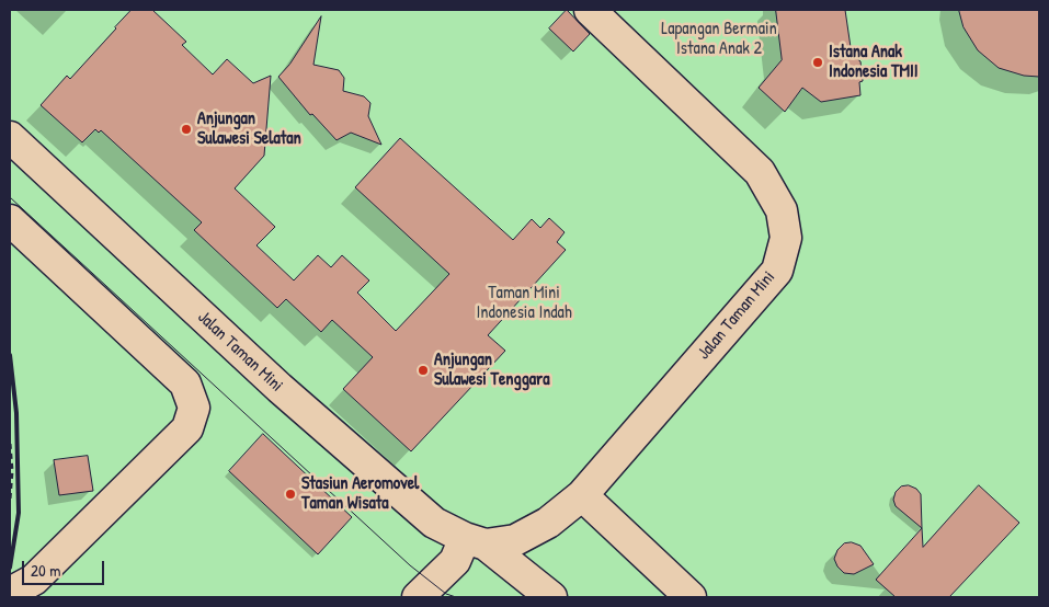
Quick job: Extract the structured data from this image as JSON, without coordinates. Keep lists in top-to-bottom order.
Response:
{
  "streets": {
    "lane": ["Jalan Taman Mini"]
  },
  "parks": ["Lapangan Bermain Istana Anak 2", "Taman Mini Indonesia Indah"],
  "places": [
    "Istana Anak Indonesia TMII",
    "Anjungan Sulawesi Selatan",
    "Anjungan Sulawesi Tenggara",
    "Stasiun Aeromovel Taman Wisata"
  ],
  "scale_bar": "20 m"
}
